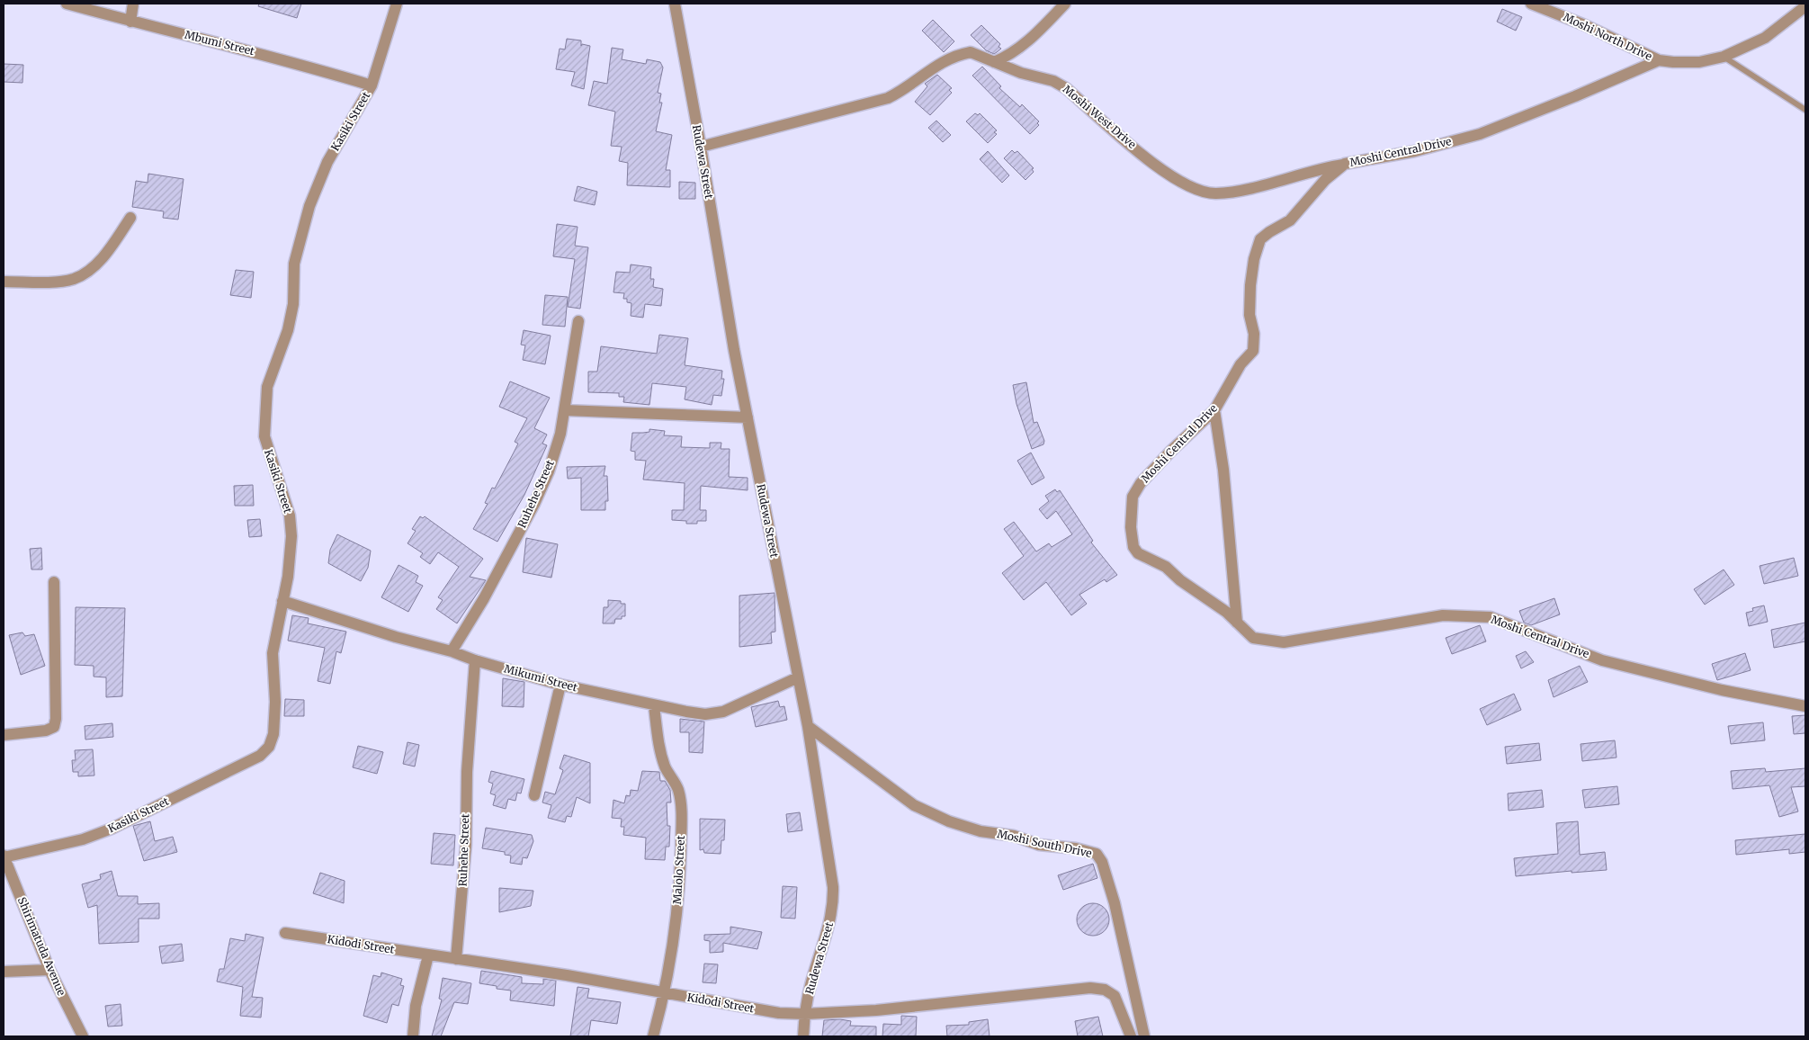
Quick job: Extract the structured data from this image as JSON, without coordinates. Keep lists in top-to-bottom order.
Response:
{
  "streets": {
    "street": [
      "Moshi North Drive",
      "Mbumi Street",
      "Moshi West Drive",
      "Kasiki Street",
      "Moshi Central Drive",
      "Rudewa Street",
      "Ruhehe Street",
      "Mikumi Street",
      "Moshi South Drive",
      "Malolo Street",
      "Kidodi Street",
      "Shirimatuda Avenue"
    ]
  },
  "crossings": [
    ["Moshi North Drive", "Moshi Central Drive"],
    ["Mbumi Street", "Kasiki Street"],
    ["Moshi West Drive", "Moshi Central Drive"],
    ["Moshi West Drive", "Rudewa Street"],
    ["Kasiki Street", "Mikumi Street"],
    ["Kasiki Street", "Shirimatuda Avenue"],
    ["Rudewa Street", "Mikumi Street"],
    ["Rudewa Street", "Moshi South Drive"],
    ["Rudewa Street", "Kidodi Street"],
    ["Ruhehe Street", "Mikumi Street"],
    ["Ruhehe Street", "Kidodi Street"],
    ["Mikumi Street", "Malolo Street"],
    ["Malolo Street", "Kidodi Street"]
  ]
}
